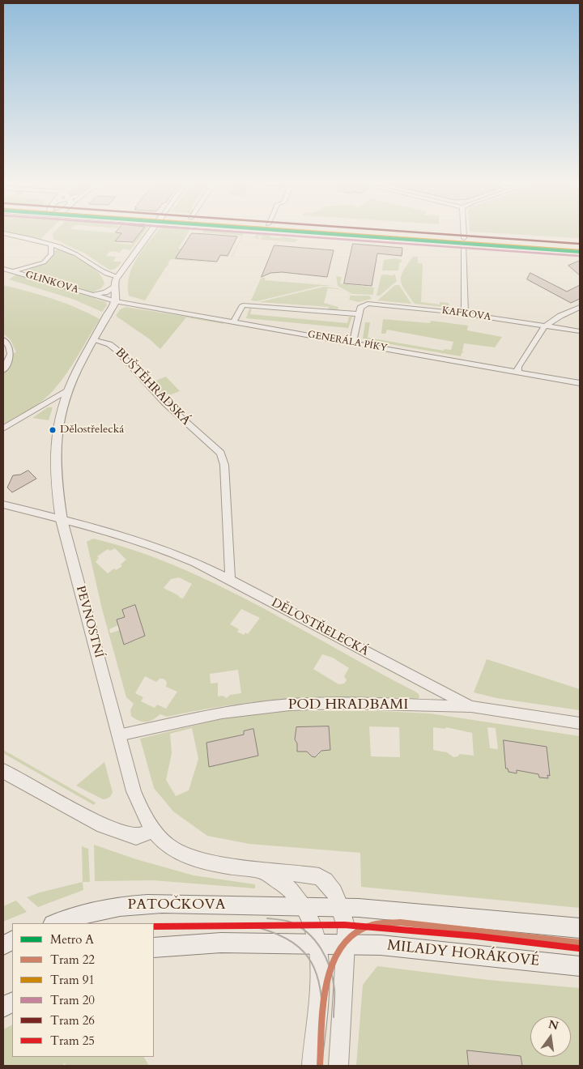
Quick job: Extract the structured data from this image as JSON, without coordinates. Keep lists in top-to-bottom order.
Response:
{
  "streets": {
    "main road": ["PATOČKOVA", "MILADY HORÁKOVÉ"],
    "street": [
      "GLINKOVA",
      "KAFKOVA",
      "GENERÁLA PÍKY",
      "BUŠTĚHRADSKÁ",
      "PEVNOSTNÍ",
      "DĚLOSTŘELECKÁ",
      "POD HRADBAMI"
    ]
  },
  "crossings": [
    ["GLINKOVA", "GENERÁLA PÍKY"],
    ["GLINKOVA", "PEVNOSTNÍ"],
    ["GENERÁLA PÍKY", "PEVNOSTNÍ"],
    ["BUŠTĚHRADSKÁ", "PEVNOSTNÍ"],
    ["BUŠTĚHRADSKÁ", "DĚLOSTŘELECKÁ"],
    ["PEVNOSTNÍ", "DĚLOSTŘELECKÁ"],
    ["PEVNOSTNÍ", "POD HRADBAMI"],
    ["PEVNOSTNÍ", "PATOČKOVA"],
    ["PEVNOSTNÍ", "MILADY HORÁKOVÉ"],
    ["DĚLOSTŘELECKÁ", "POD HRADBAMI"]
  ],
  "places": ["Dělostřelecká"],
  "lines": [
    "metro line A",
    "tram line 91",
    "tram line 20",
    "tram line 26",
    "tram line 22",
    "tram line 25"
  ],
  "legend": [
    "Metro A",
    "Tram 22",
    "Tram 91",
    "Tram 20",
    "Tram 26",
    "Tram 25"
  ],
  "north": "top"
}
